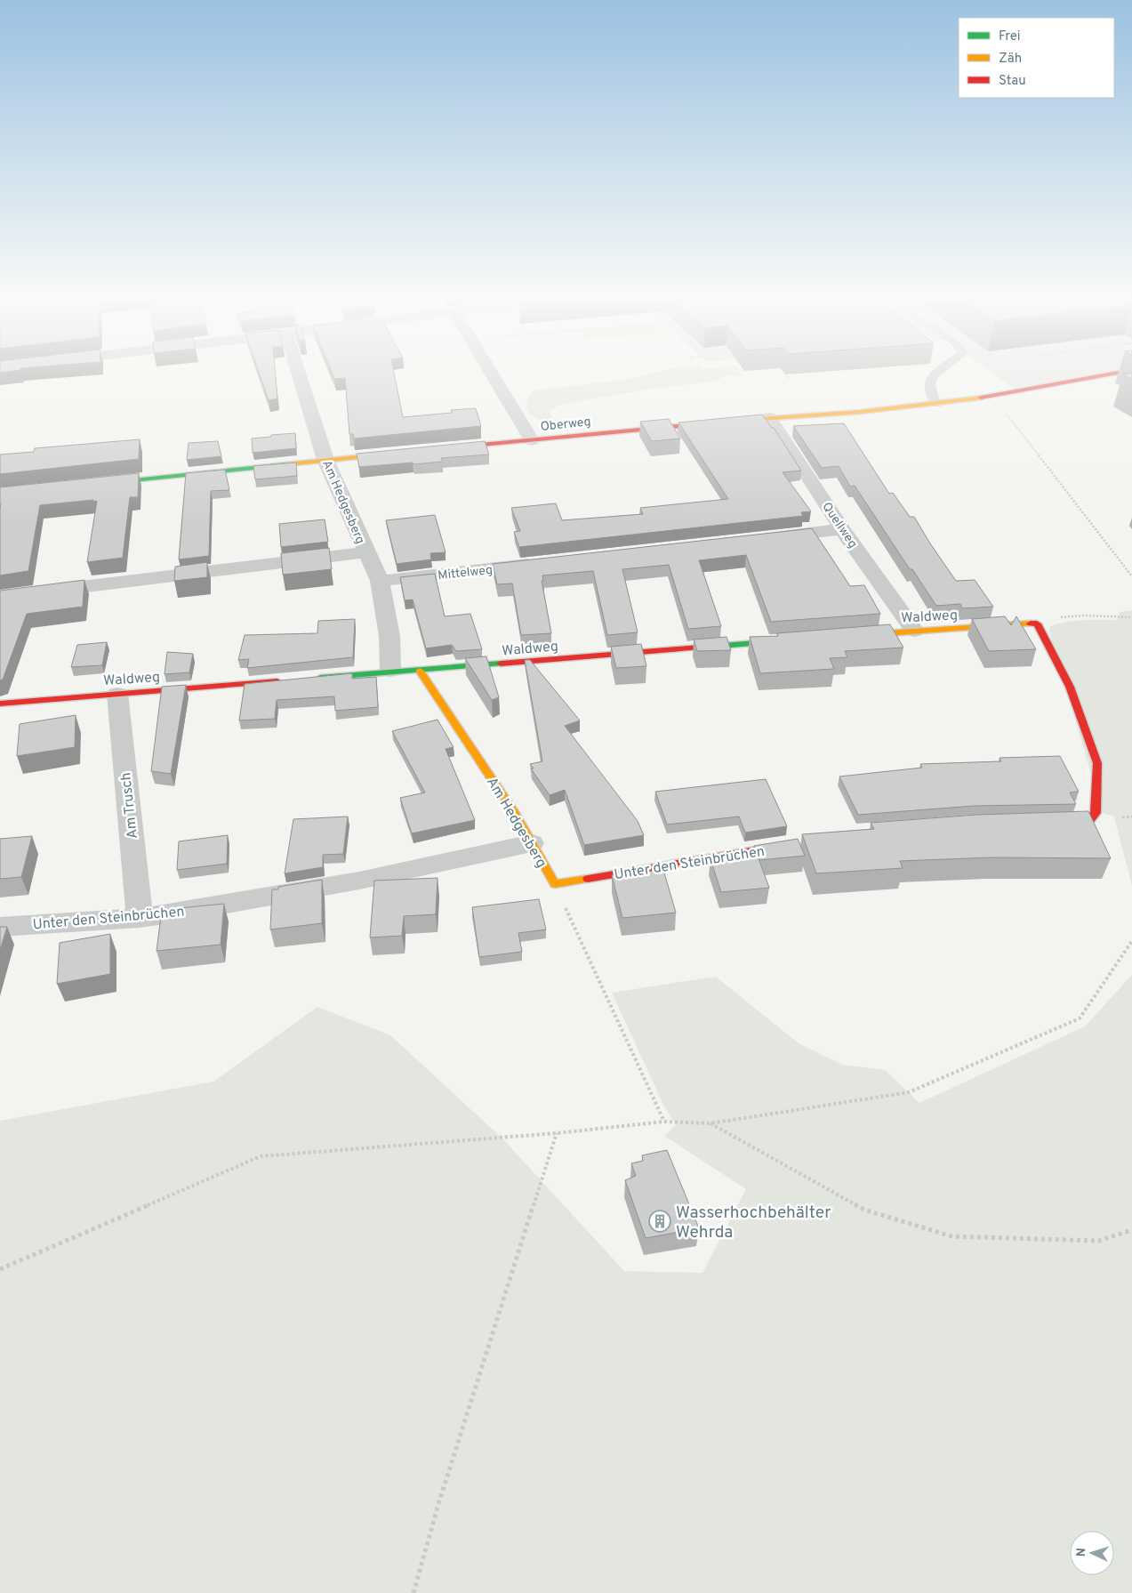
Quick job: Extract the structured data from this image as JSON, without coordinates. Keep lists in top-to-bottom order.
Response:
{
  "streets": {
    "street": [
      "Oberweg",
      "Am Hedgesberg",
      "Quellweg",
      "Mittelweg",
      "Waldweg",
      "Am Trusch",
      "Unter den Steinbrüchen"
    ]
  },
  "crossings": [
    ["Oberweg", "Quellweg"],
    ["Am Hedgesberg", "Mittelweg"],
    ["Am Hedgesberg", "Waldweg"],
    ["Am Hedgesberg", "Unter den Steinbrüchen"],
    ["Quellweg", "Waldweg"],
    ["Waldweg", "Am Trusch"],
    ["Am Trusch", "Unter den Steinbrüchen"]
  ],
  "places": {
    "building": ["Wasserhochbehälter Wehrda"]
  },
  "legend": ["Frei", "Zäh", "Stau"],
  "north": "left"
}
